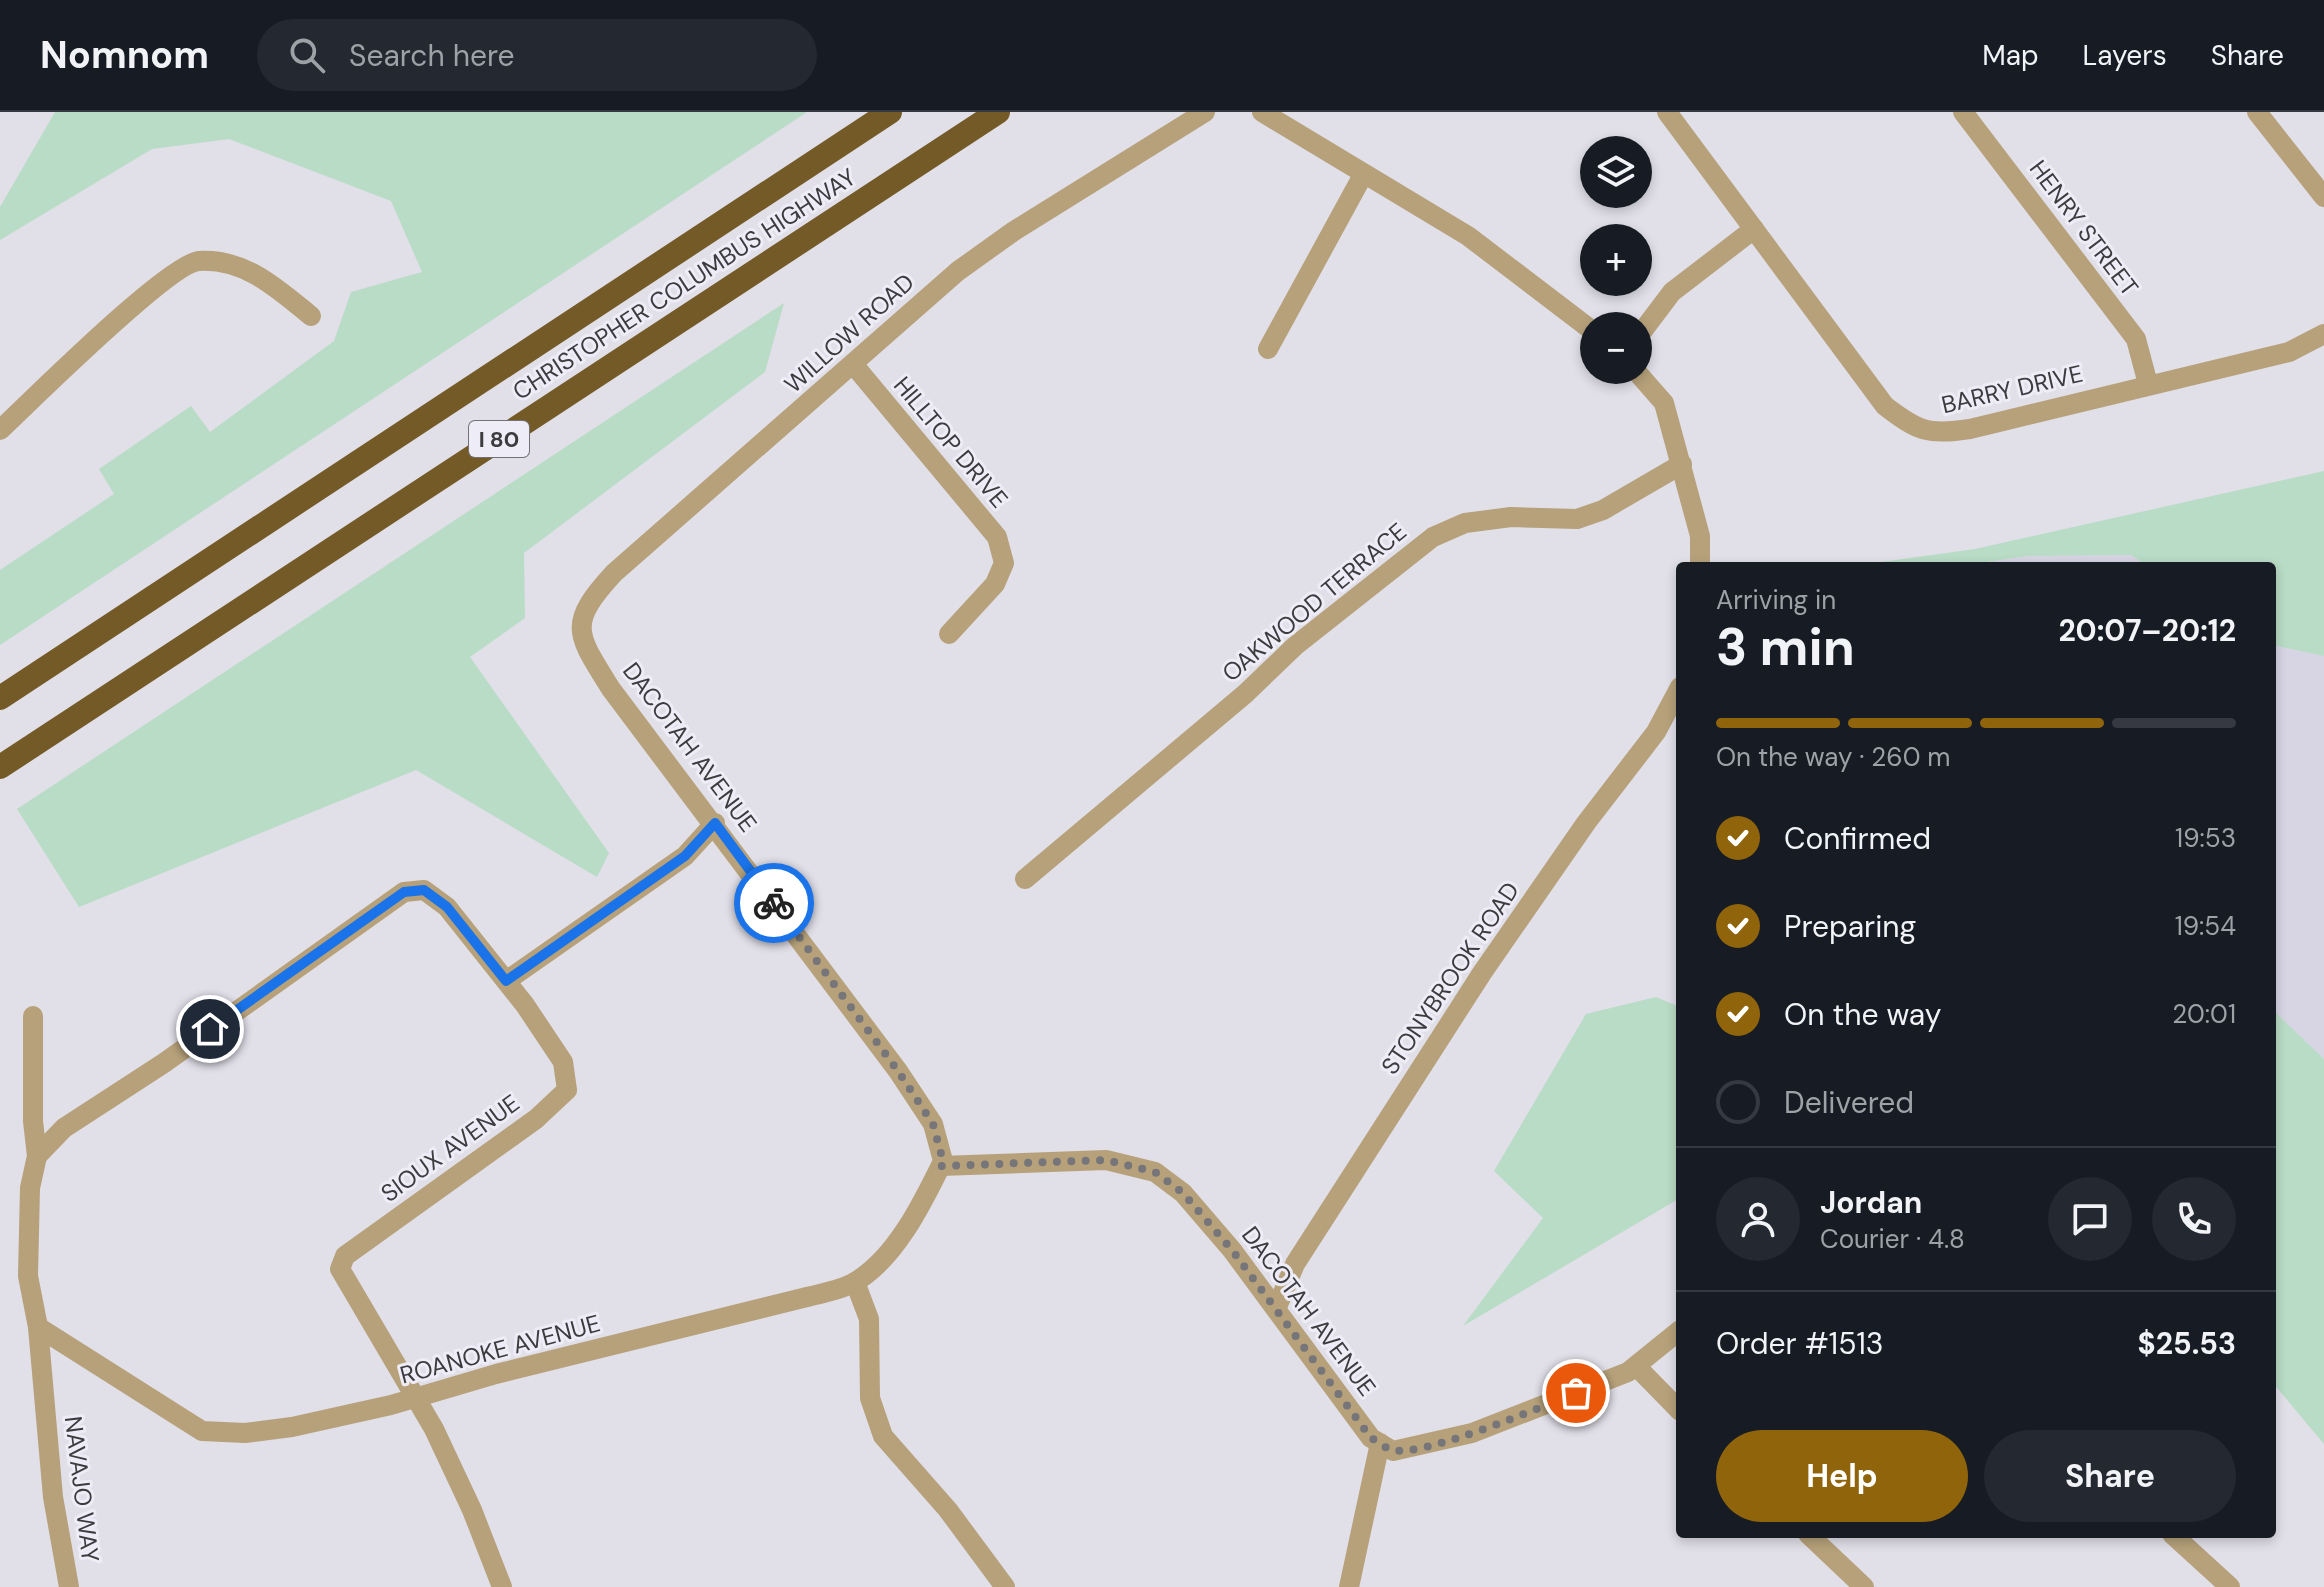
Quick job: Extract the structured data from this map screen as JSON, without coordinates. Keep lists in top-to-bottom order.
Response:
{
  "streets": {
    "highway": ["CHRISTOPHER COLUMBUS HIGHWAY", "I 80"],
    "street": [
      "HENRY STREET",
      "WILLOW ROAD",
      "BARRY DRIVE",
      "HILLTOP DRIVE",
      "OAKWOOD TERRACE",
      "DACOTAH AVENUE",
      "STONYBROOK ROAD",
      "SIOUX AVENUE",
      "ROANOKE AVENUE",
      "NAVAJO WAY"
    ]
  },
  "crossings": [
    ["HENRY STREET", "BARRY DRIVE"],
    ["WILLOW ROAD", "HILLTOP DRIVE"],
    ["WILLOW ROAD", "DACOTAH AVENUE"],
    ["DACOTAH AVENUE", "STONYBROOK ROAD"],
    ["DACOTAH AVENUE", "ROANOKE AVENUE"],
    ["SIOUX AVENUE", "ROANOKE AVENUE"],
    ["ROANOKE AVENUE", "NAVAJO WAY"]
  ],
  "page": {
    "header": "Nomnom",
    "search": "Search here",
    "nav": ["Map", "Layers", "Share"],
    "map_buttons": ["+", "−"],
    "heading": ["3 min", "Arriving in", "20:07–20:12"],
    "panel": [
      "Jordan",
      "Courier · 4.8",
      "Order #1513",
      "$25.53"
    ],
    "bar": "On the way · 260 m",
    "list": [
      ["Confirmed", "19:53"],
      ["Preparing", "19:54"],
      ["On the way", "20:01"],
      "Delivered"
    ],
    "buttons": ["Help", "Share"]
  }
}
